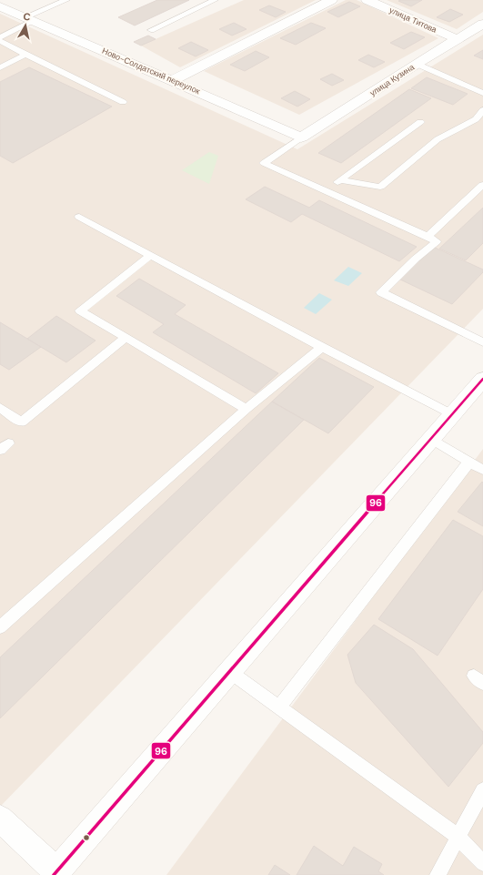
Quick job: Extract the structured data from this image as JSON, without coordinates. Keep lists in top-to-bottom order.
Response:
{
  "streets": {
    "street": ["улица Титова", "Ново-Солдатский переулок", "улица Кузина"]
  },
  "crossings": [
    ["улица Титова", "улица Кузина"],
    ["Ново-Солдатский переулок", "улица Кузина"]
  ],
  "lines": ["transit line 96"],
  "north": "top"
}
